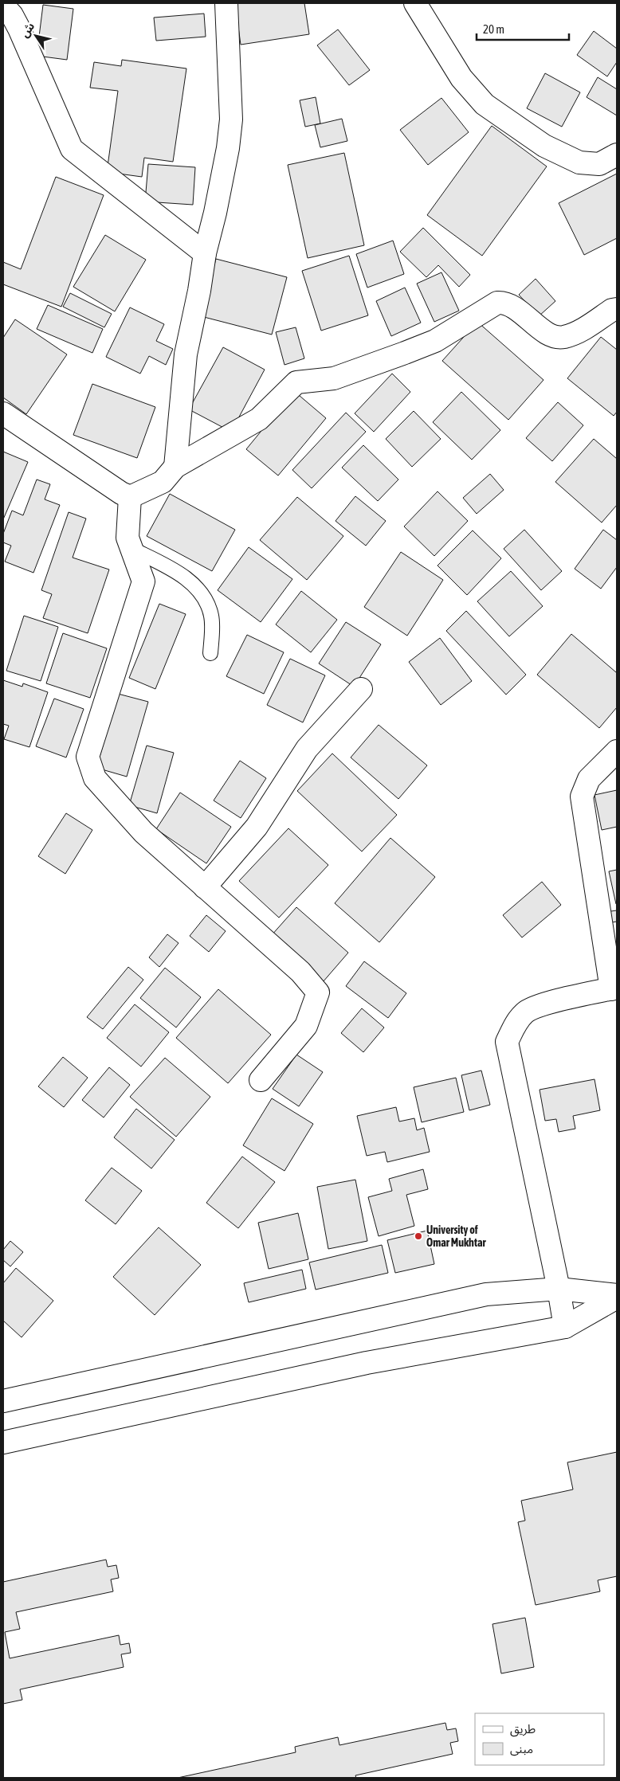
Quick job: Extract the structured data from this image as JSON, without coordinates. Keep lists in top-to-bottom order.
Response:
{
  "places": ["University of Omar Mukhtar"],
  "legend": ["طريق", "مبنى"],
  "scale_bar": "20 m",
  "north": "top left"
}
